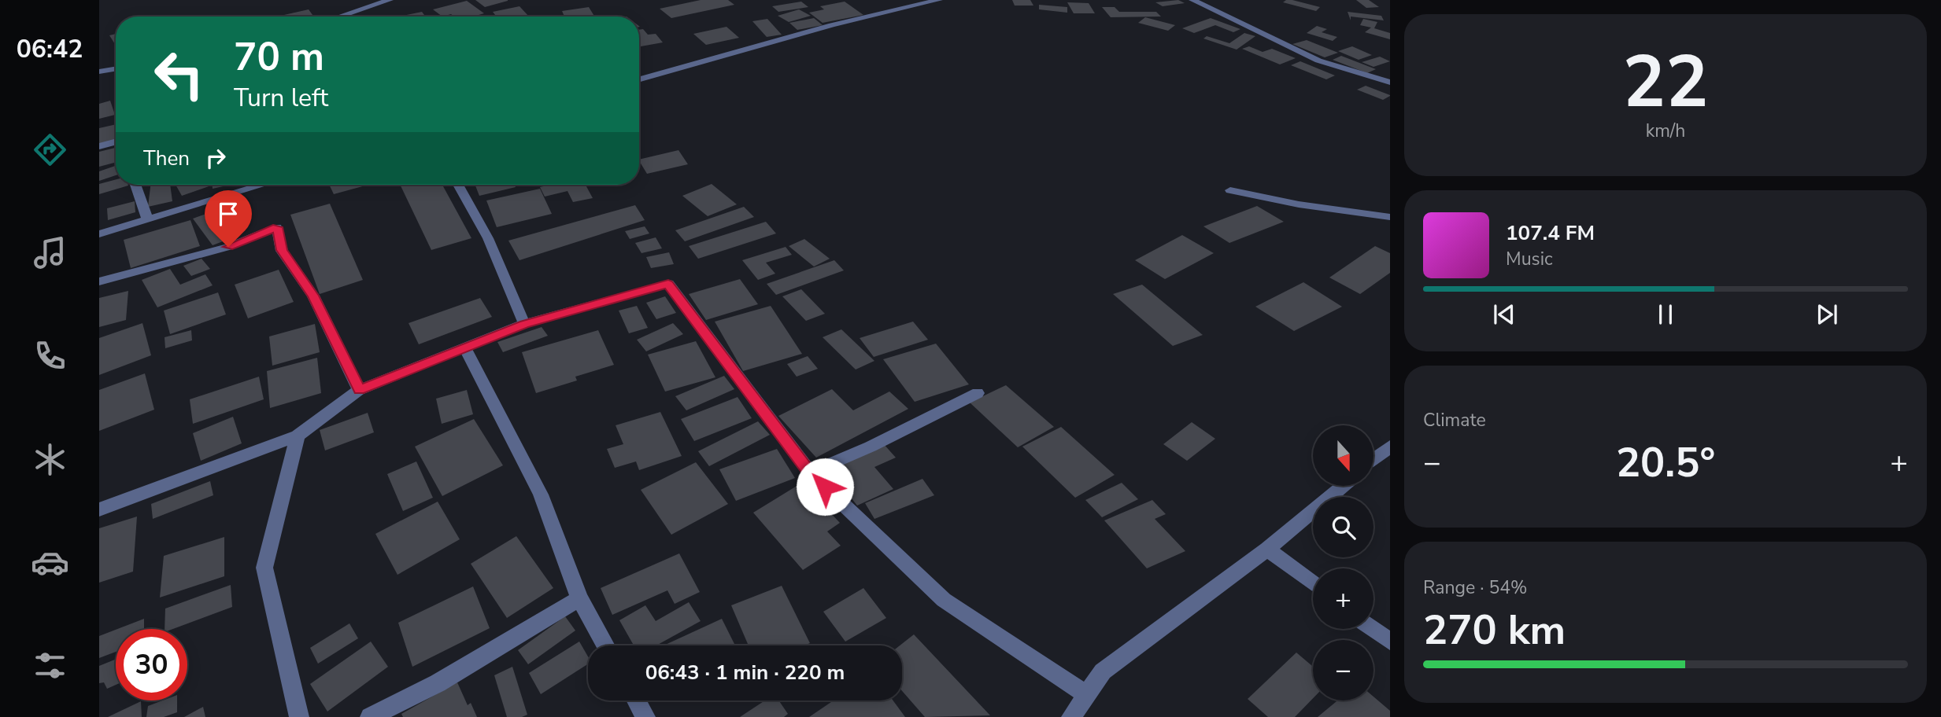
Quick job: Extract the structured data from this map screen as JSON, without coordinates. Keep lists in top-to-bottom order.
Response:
{
  "north": "bottom",
  "page": {
    "tabs": "06:42",
    "tile": [
      ["22", "km/h"],
      "Climate",
      ["Range · 54%", "270 km"]
    ],
    "turn": ["70 m", "Turn left"],
    "then": "Then",
    "song": ["107.4 FM", "Music"],
    "map_buttons": ["+", "−"],
    "heat": ["−", "20.5°", "+"],
    "limit": "30",
    "trip": "06:43 · 1 min · 220 m"
  }
}
